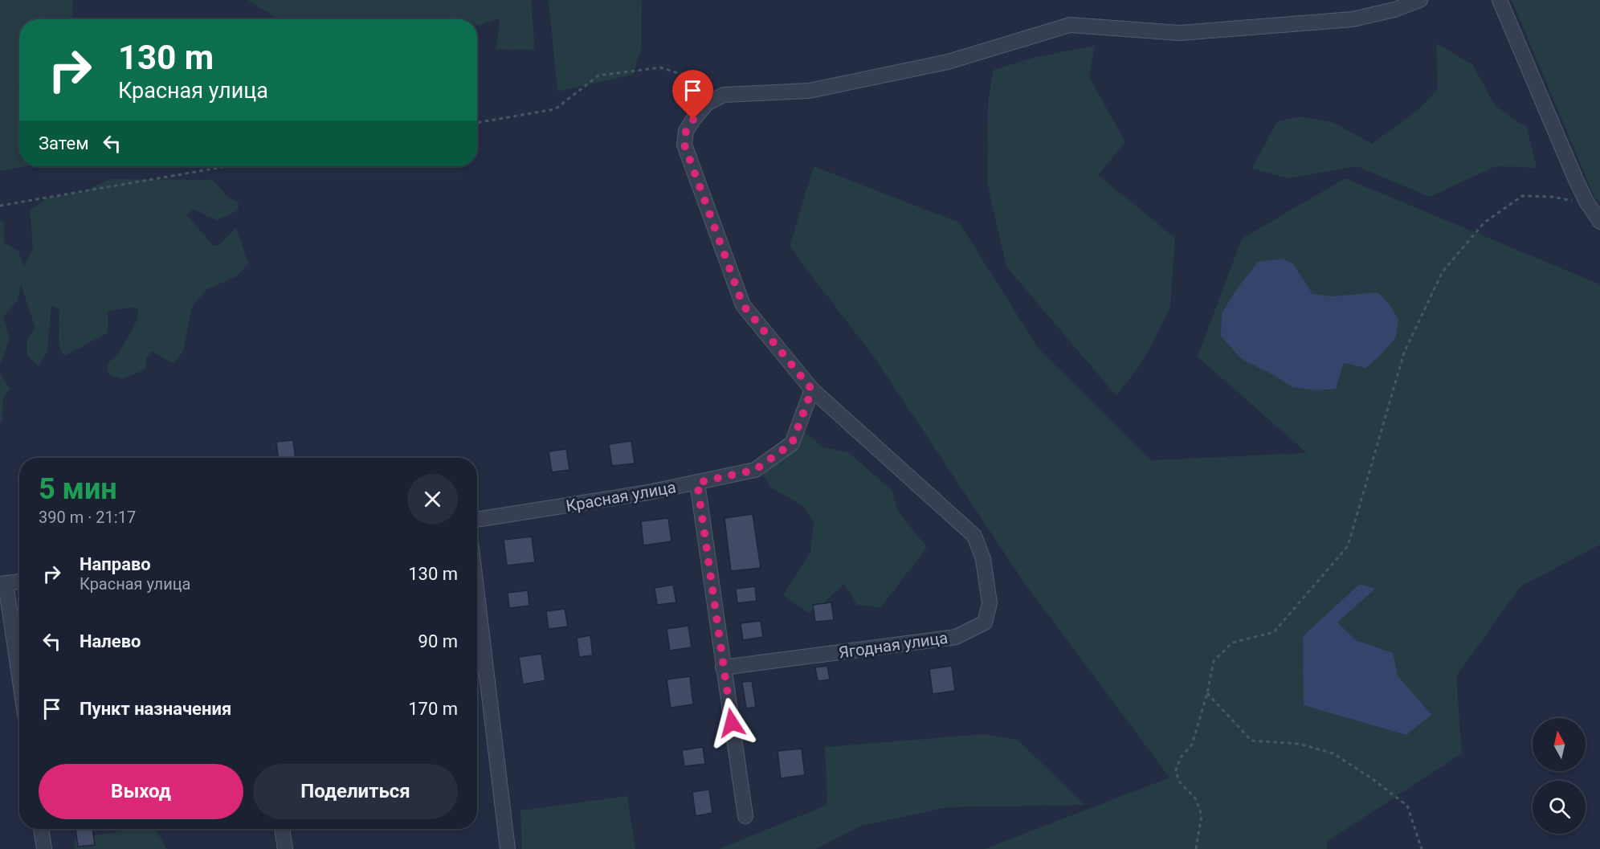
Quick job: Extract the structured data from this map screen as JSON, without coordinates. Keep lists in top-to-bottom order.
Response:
{
  "streets": {
    "street": ["Красная улица", "Ягодная улица"]
  },
  "crossings": [
    ["Красная улица", "Ягодная улица"]
  ],
  "north": "top",
  "page": {
    "turn": ["130 m", "Красная улица"],
    "then": "Затем",
    "heading": ["5 мин", "390 m · 21:17"],
    "list": [
      {
        "name": "Направо",
        "note": "Красная улица",
        "value": "130 m"
      },
      {
        "name": "Налево",
        "value": "90 m"
      },
      {
        "name": "Пункт назначения",
        "value": "170 m"
      }
    ],
    "buttons": ["Выход", "Поделиться"]
  }
}
